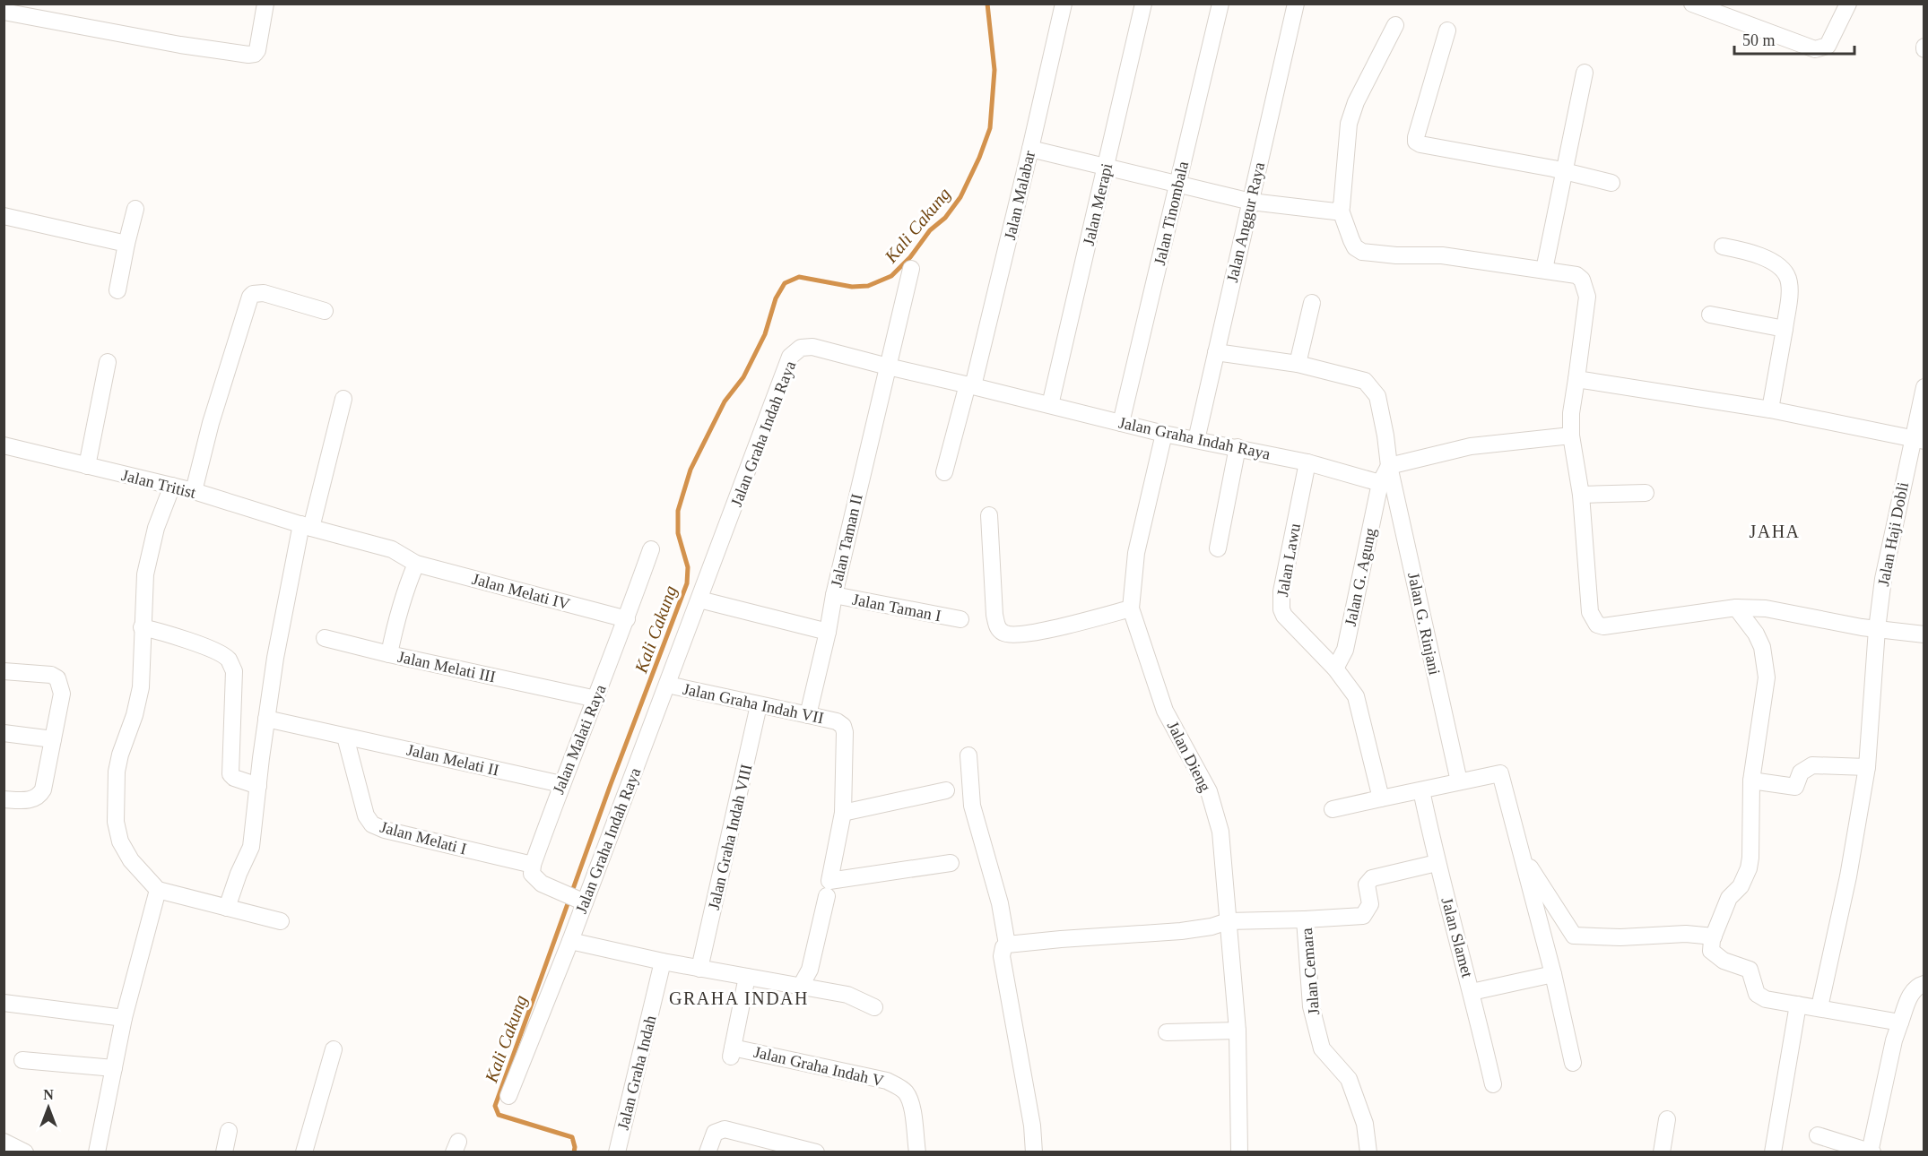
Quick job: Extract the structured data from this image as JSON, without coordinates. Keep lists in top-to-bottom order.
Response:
{
  "streets": {
    "street": [
      "Jalan Malabar",
      "Jalan Merapi",
      "Jalan Tinombala",
      "Jalan Anggur Raya",
      "Jalan Graha Indah Raya",
      "Jalan Tritist",
      "Jalan Haji Dobli",
      "Jalan Taman II",
      "Jalan Lawu",
      "Jalan G. Agung",
      "Jalan Melati IV",
      "Jalan Taman I",
      "Jalan G. Rinjani",
      "Jalan Melati III",
      "Jalan Graha Indah VII",
      "Jalan Malati Raya",
      "Jalan Dieng",
      "Jalan Melati II",
      "Jalan Graha Indah VIII",
      "Jalan Melati I",
      "Jalan Slamet",
      "Jalan Cemara",
      "Jalan Graha Indah V",
      "Jalan Graha Indah"
    ]
  },
  "crossings": [
    ["Jalan Malabar", "Jalan Graha Indah Raya"],
    ["Jalan Merapi", "Jalan Graha Indah Raya"],
    ["Jalan Tinombala", "Jalan Graha Indah Raya"],
    ["Jalan Anggur Raya", "Jalan Graha Indah Raya"],
    ["Jalan Anggur Raya", "Jalan G. Rinjani"],
    ["Jalan Graha Indah Raya", "Jalan Taman II"],
    ["Jalan Graha Indah Raya", "Jalan Lawu"],
    ["Jalan Graha Indah Raya", "Jalan G. Agung"],
    ["Jalan Graha Indah Raya", "Jalan Graha Indah VII"],
    ["Jalan Graha Indah Raya", "Jalan Dieng"],
    ["Jalan Tritist", "Jalan Melati IV"],
    ["Jalan Tritist", "Jalan Melati III"],
    ["Jalan Taman II", "Jalan Taman I"],
    ["Jalan Taman II", "Jalan Graha Indah VII"],
    ["Jalan Lawu", "Jalan G. Agung"],
    ["Jalan Melati IV", "Jalan Melati III"],
    ["Jalan Melati IV", "Jalan Malati Raya"],
    ["Jalan Melati III", "Jalan Malati Raya"],
    ["Jalan Graha Indah VII", "Jalan Graha Indah VIII"],
    ["Jalan Malati Raya", "Jalan Melati II"],
    ["Jalan Malati Raya", "Jalan Melati I"],
    ["Jalan Dieng", "Jalan Cemara"],
    ["Jalan Melati II", "Jalan Melati I"]
  ],
  "districts": ["JAHA", "GRAHA INDAH"],
  "water": ["Kali Cakung"],
  "scale_bar": "50 m",
  "north": "top"
}
